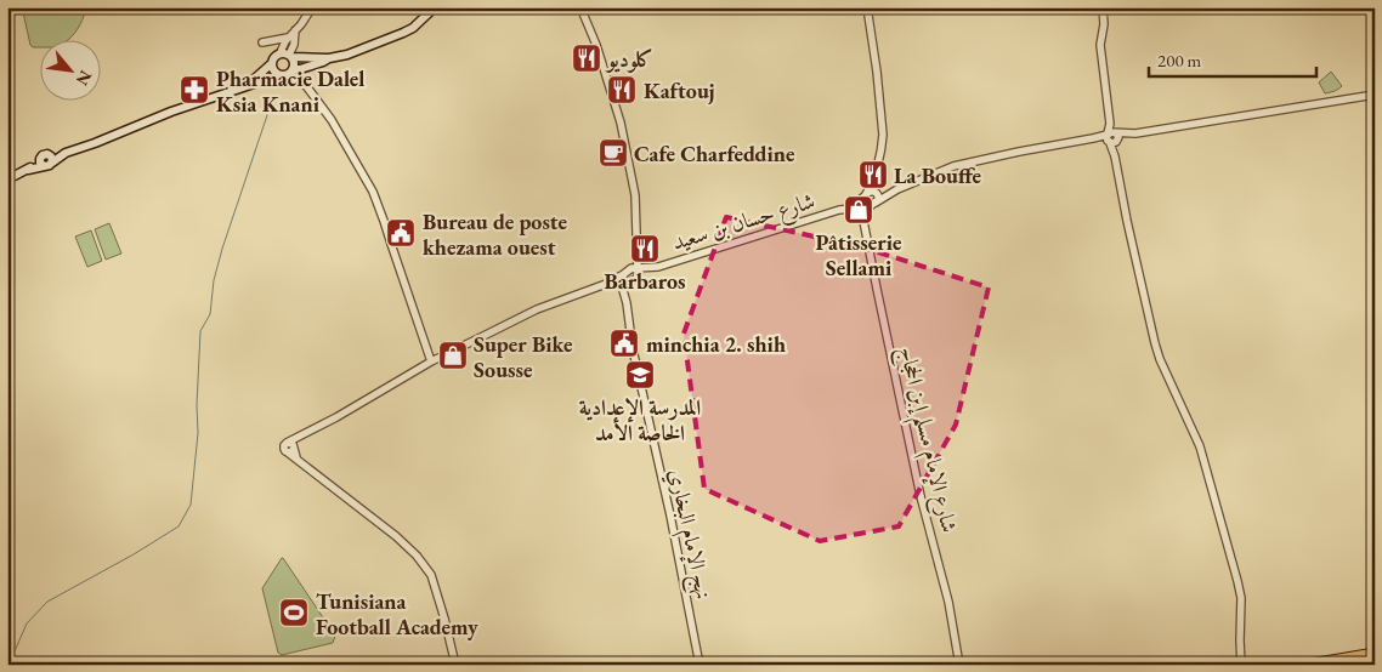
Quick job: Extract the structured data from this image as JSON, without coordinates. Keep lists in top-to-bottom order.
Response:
{
  "streets": {
    "street": ["شارع حسان بن سعيد", "شارع اﻹمام مسلم إبن الحجاج", "نهج الإمام البخاري"]
  },
  "crossings": [
    ["شارع حسان بن سعيد", "شارع اﻹمام مسلم إبن الحجاج"]
  ],
  "places": {
    "restaurant": [
      "كلوديو",
      "Kaftouj",
      "La Bouffe",
      "Barbaros"
    ],
    "pharmacy": ["Pharmacie Dalel Ksia Knani"],
    "cafe": ["Cafe Charfeddine"],
    "shop": ["Pâtisserie Sellami", "Super Bike Sousse"],
    "public building": ["Bureau de poste khezama ouest", "minchia 2. shih"],
    "school or university": ["المدرسة الإعدادية الخاصة الأمد"],
    "sports": ["Tunisiana Football Academy"]
  },
  "scale_bar": "200 m",
  "north": "bottom right"
}
